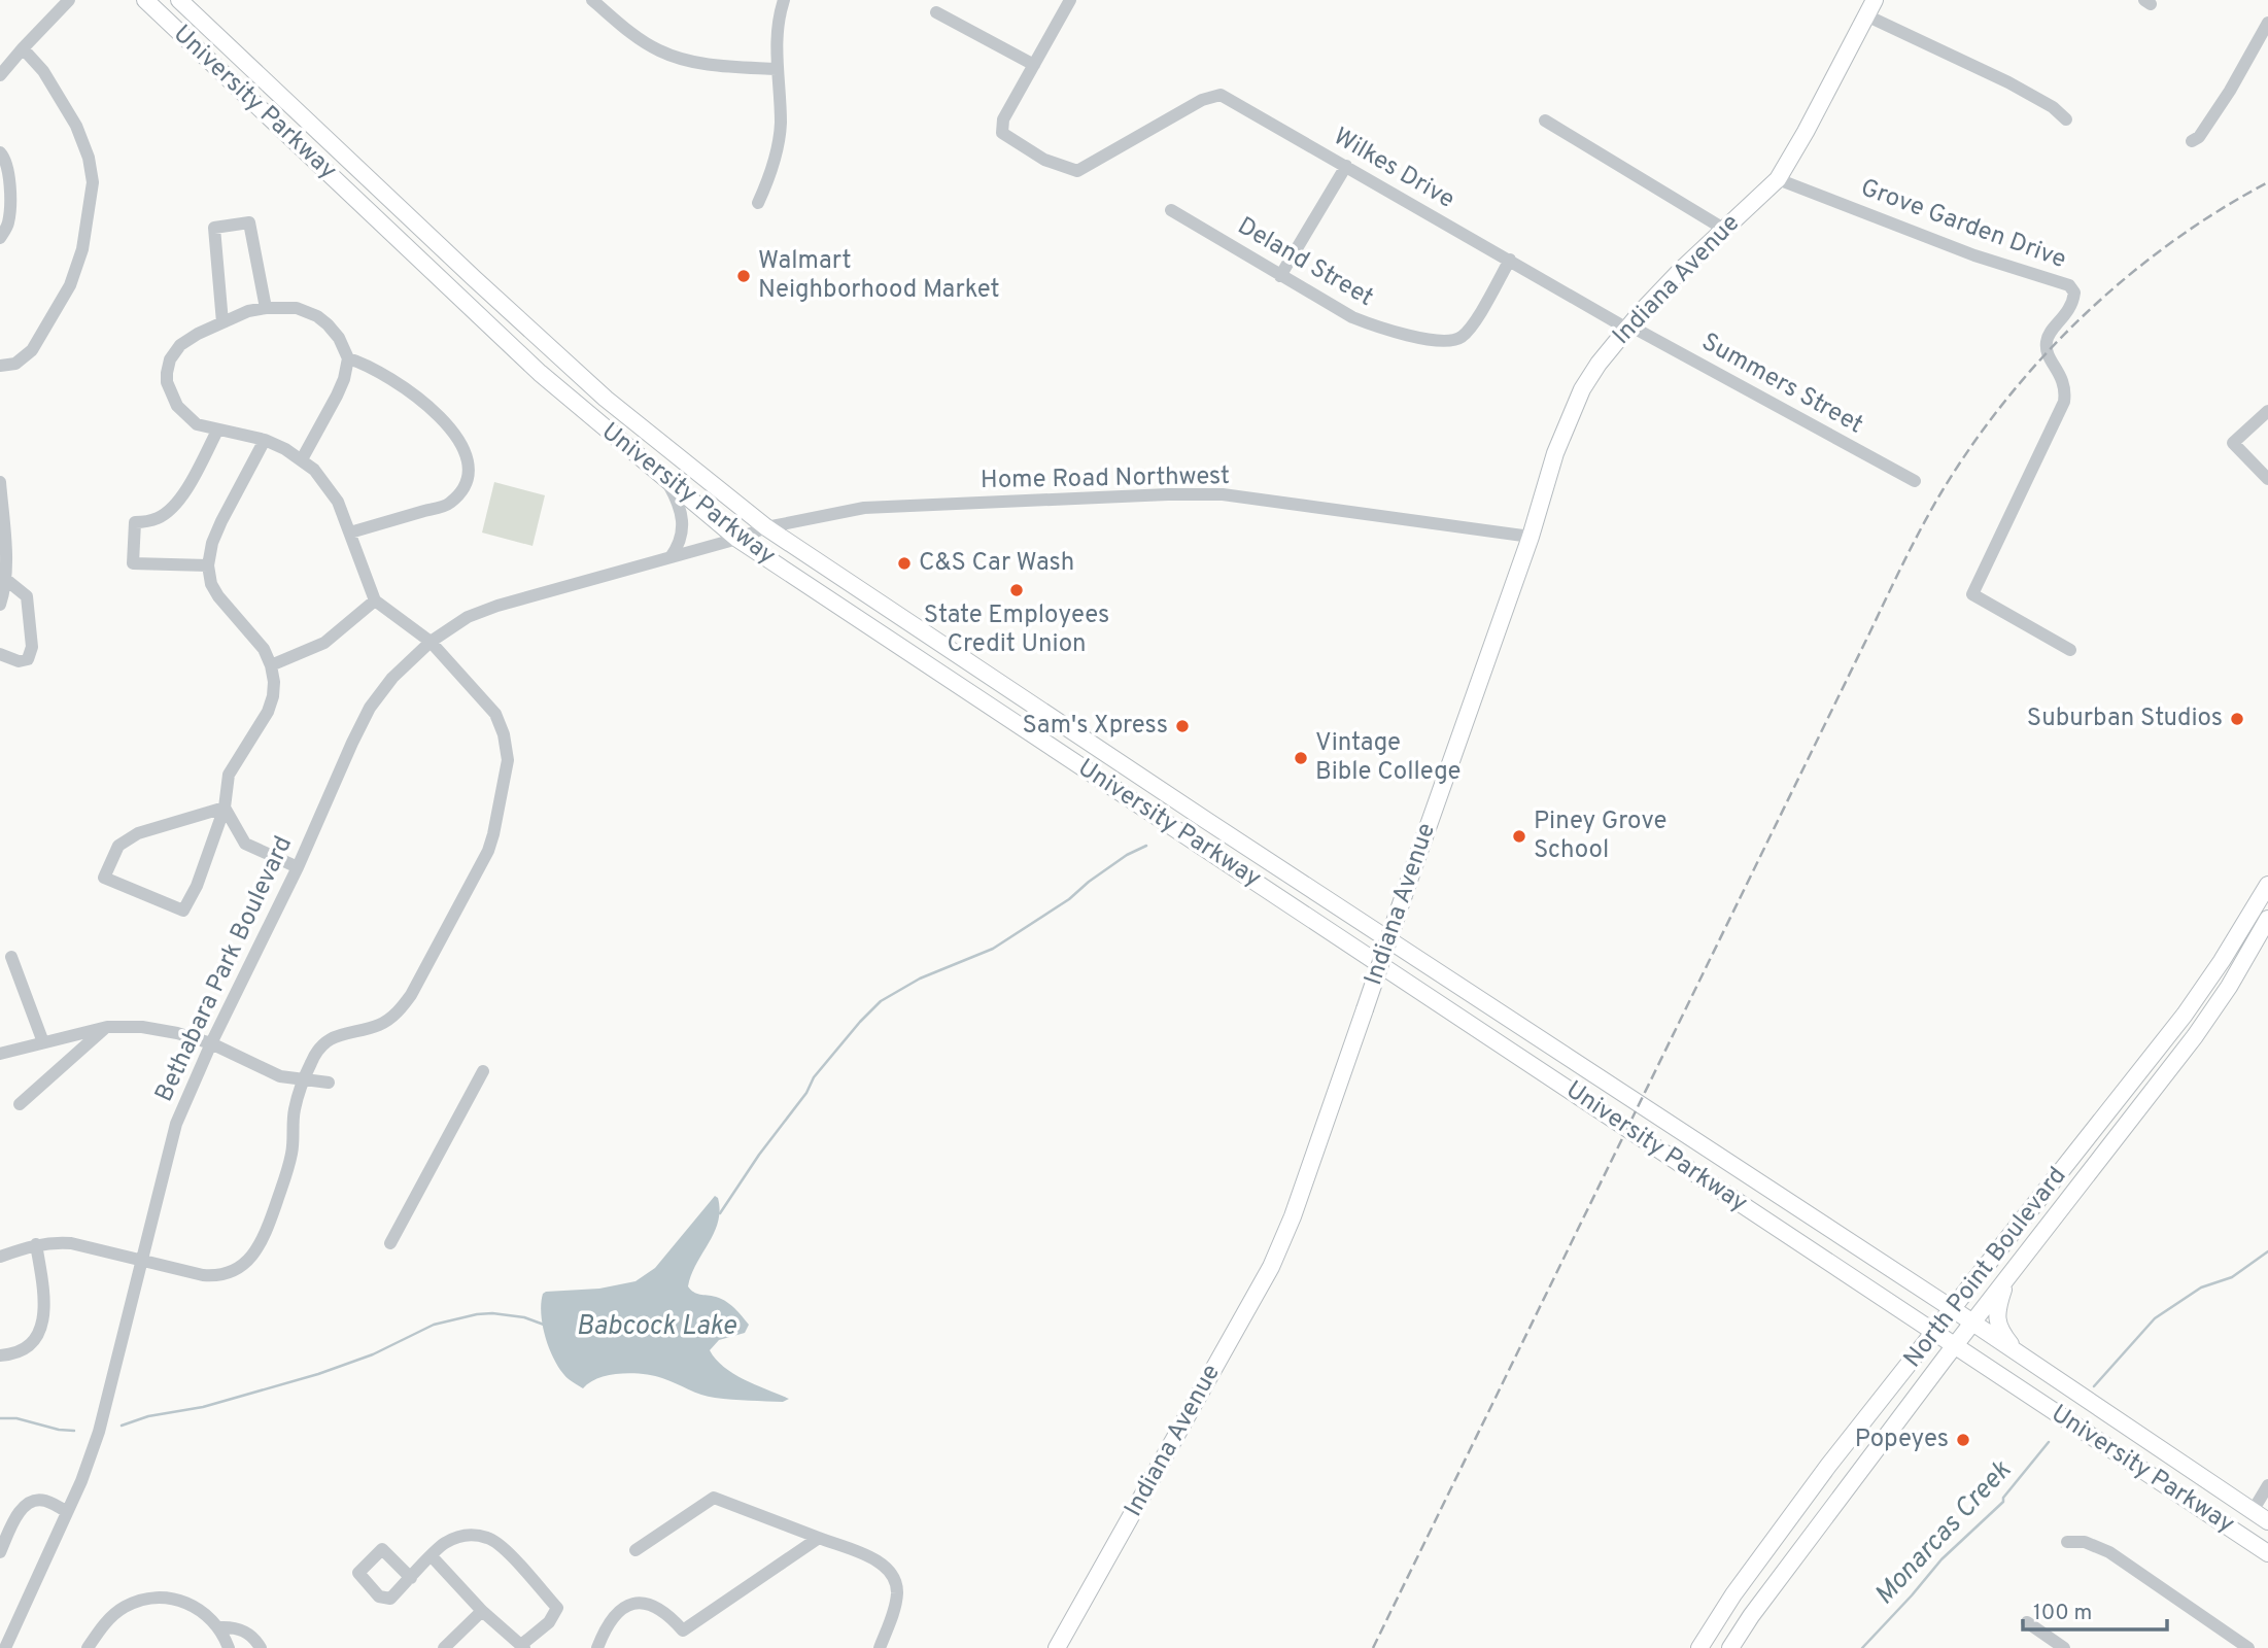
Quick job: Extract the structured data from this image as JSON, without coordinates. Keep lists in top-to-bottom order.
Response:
{
  "streets": {
    "main road": ["University Parkway", "Indiana Avenue", "North Point Boulevard"],
    "street": [
      "Wilkes Drive",
      "Grove Garden Drive",
      "Deland Street",
      "Summers Street",
      "Home Road Northwest",
      "Bethabara Park Boulevard"
    ]
  },
  "crossings": [
    ["University Parkway", "Home Road Northwest"],
    ["University Parkway", "Bethabara Park Boulevard"],
    ["University Parkway", "North Point Boulevard"],
    ["Wilkes Drive", "Deland Street"],
    ["Wilkes Drive", "Indiana Avenue"],
    ["Wilkes Drive", "Summers Street"],
    ["Grove Garden Drive", "Indiana Avenue"],
    ["Indiana Avenue", "Summers Street"],
    ["Indiana Avenue", "Home Road Northwest"],
    ["Home Road Northwest", "Bethabara Park Boulevard"]
  ],
  "water": ["Babcock Lake", "Monarcas Creek"],
  "places": [
    "Walmart Neighborhood Market",
    "C&S Car Wash",
    "State Employees Credit Union",
    "Suburban Studios",
    "Sam's Xpress",
    "Vintage Bible College",
    "Piney Grove School",
    "Popeyes"
  ],
  "scale_bar": "100 m"
}
